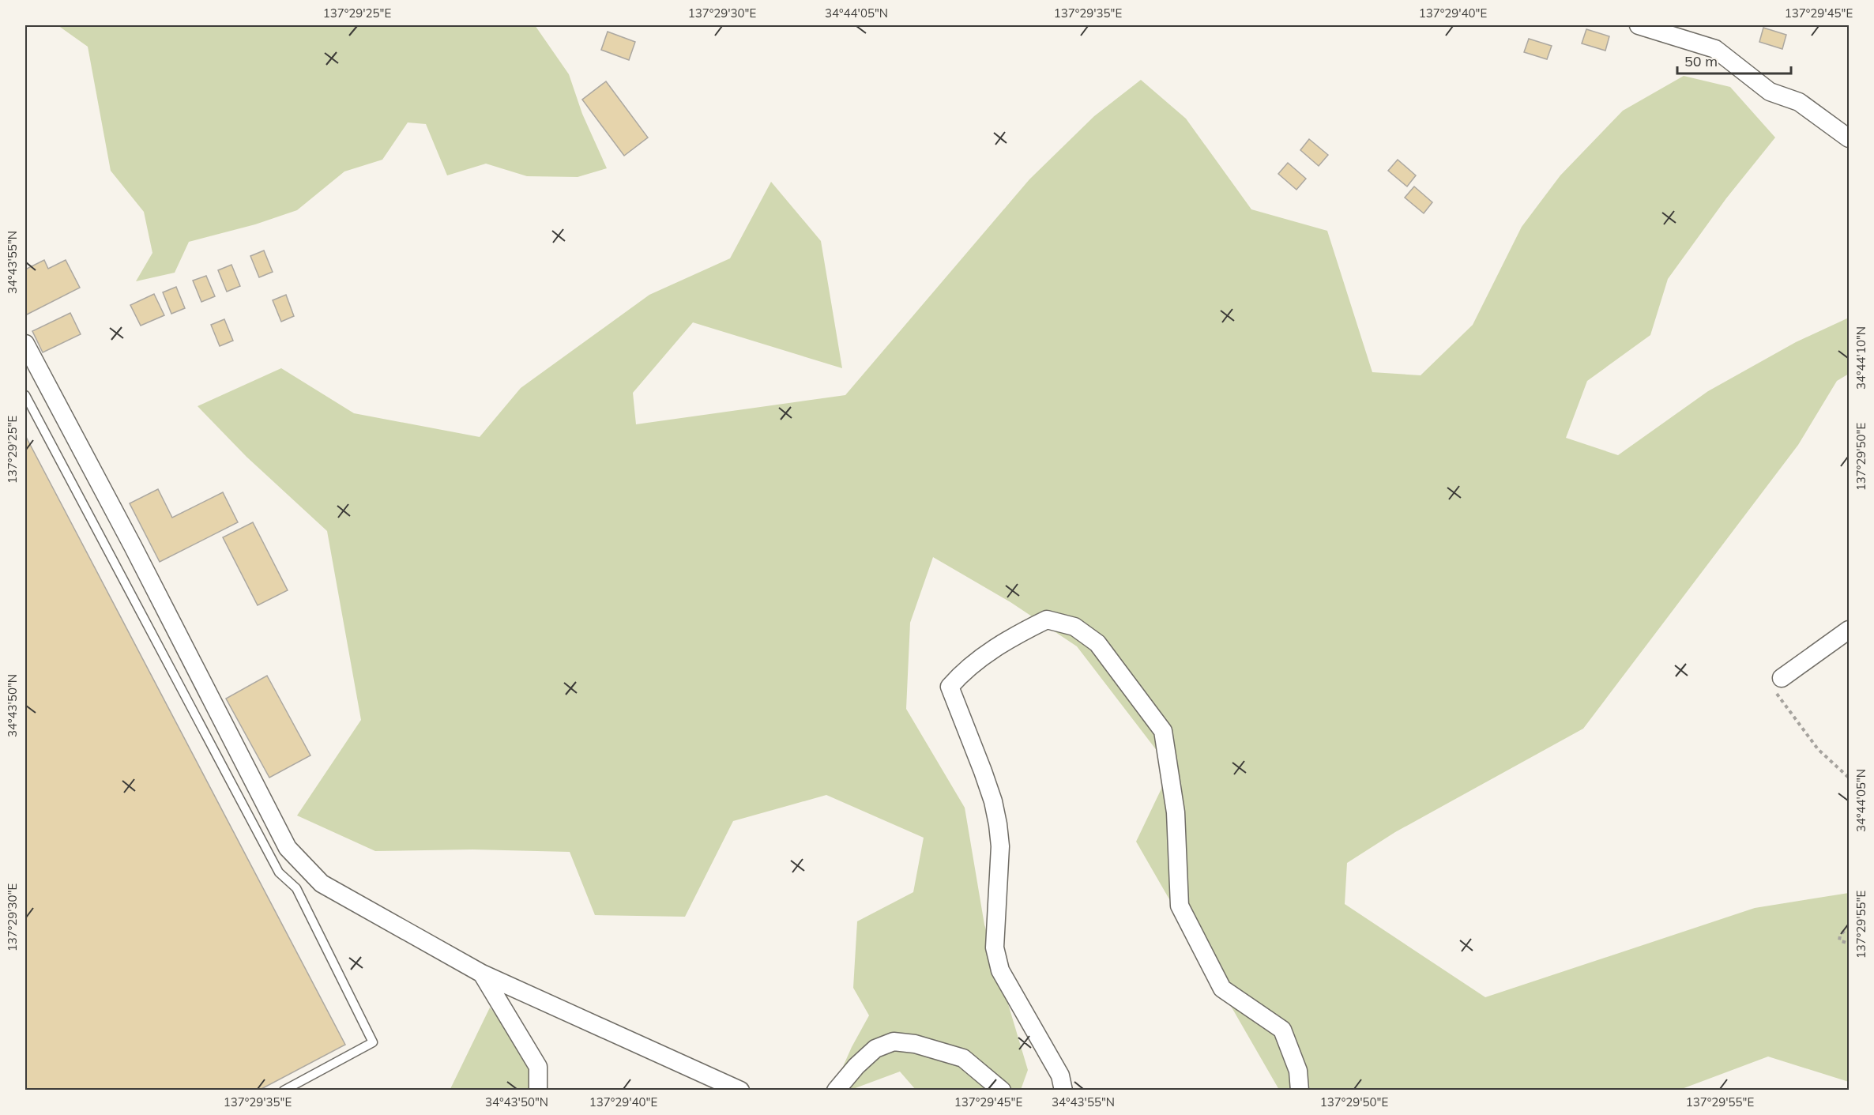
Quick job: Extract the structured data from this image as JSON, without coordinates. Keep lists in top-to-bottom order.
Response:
{
  "scale_bar": "50 m",
  "coordinates": [
    "137°29'25\"E",
    "137°29'30\"E",
    "34°44'05\"N",
    "137°29'35\"E",
    "137°29'40\"E",
    "137°29'45\"E",
    "34°43'55\"N",
    "34°44'10\"N",
    "137°29'50\"E",
    "34°43'50\"N",
    "137°29'55\"E"
  ]
}
